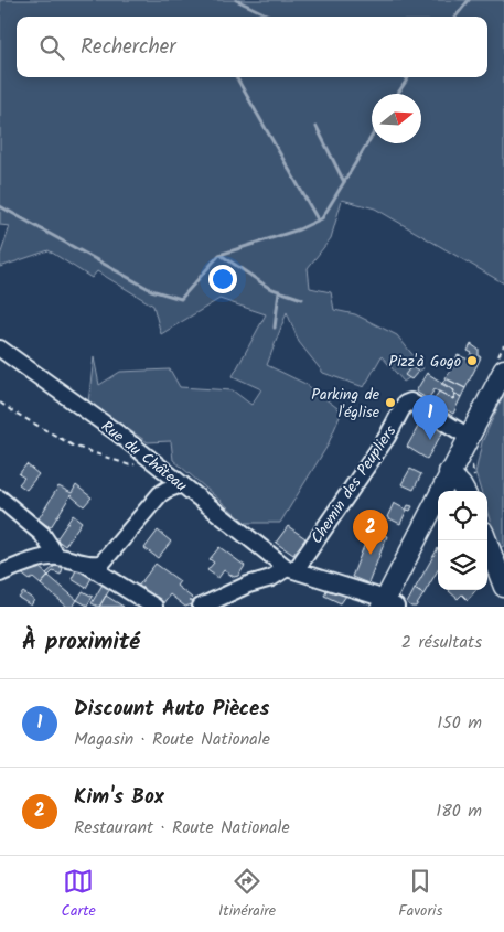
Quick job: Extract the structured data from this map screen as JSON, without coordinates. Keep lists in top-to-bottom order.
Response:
{
  "streets": {
    "street": ["Rue du Château", "Chemin des Peupliers"]
  },
  "crossings": [
    ["Rue du Château", "Chemin des Peupliers"]
  ],
  "places": ["Pizz'à Gogo", "Parking de l'église"],
  "north": "right",
  "page": {
    "search": "Rechercher",
    "pins": ["1", "2"],
    "heading": ["À proximité", "2 résultats"],
    "list": [
      {
        "mark": "1",
        "name": "Discount Auto Pièces",
        "note": "Magasin · Route Nationale",
        "value": "150 m"
      },
      {
        "mark": "2",
        "name": "Kim's Box",
        "note": "Restaurant · Route Nationale",
        "value": "180 m"
      }
    ],
    "nav": ["Carte", "Itinéraire", "Favoris"]
  }
}
